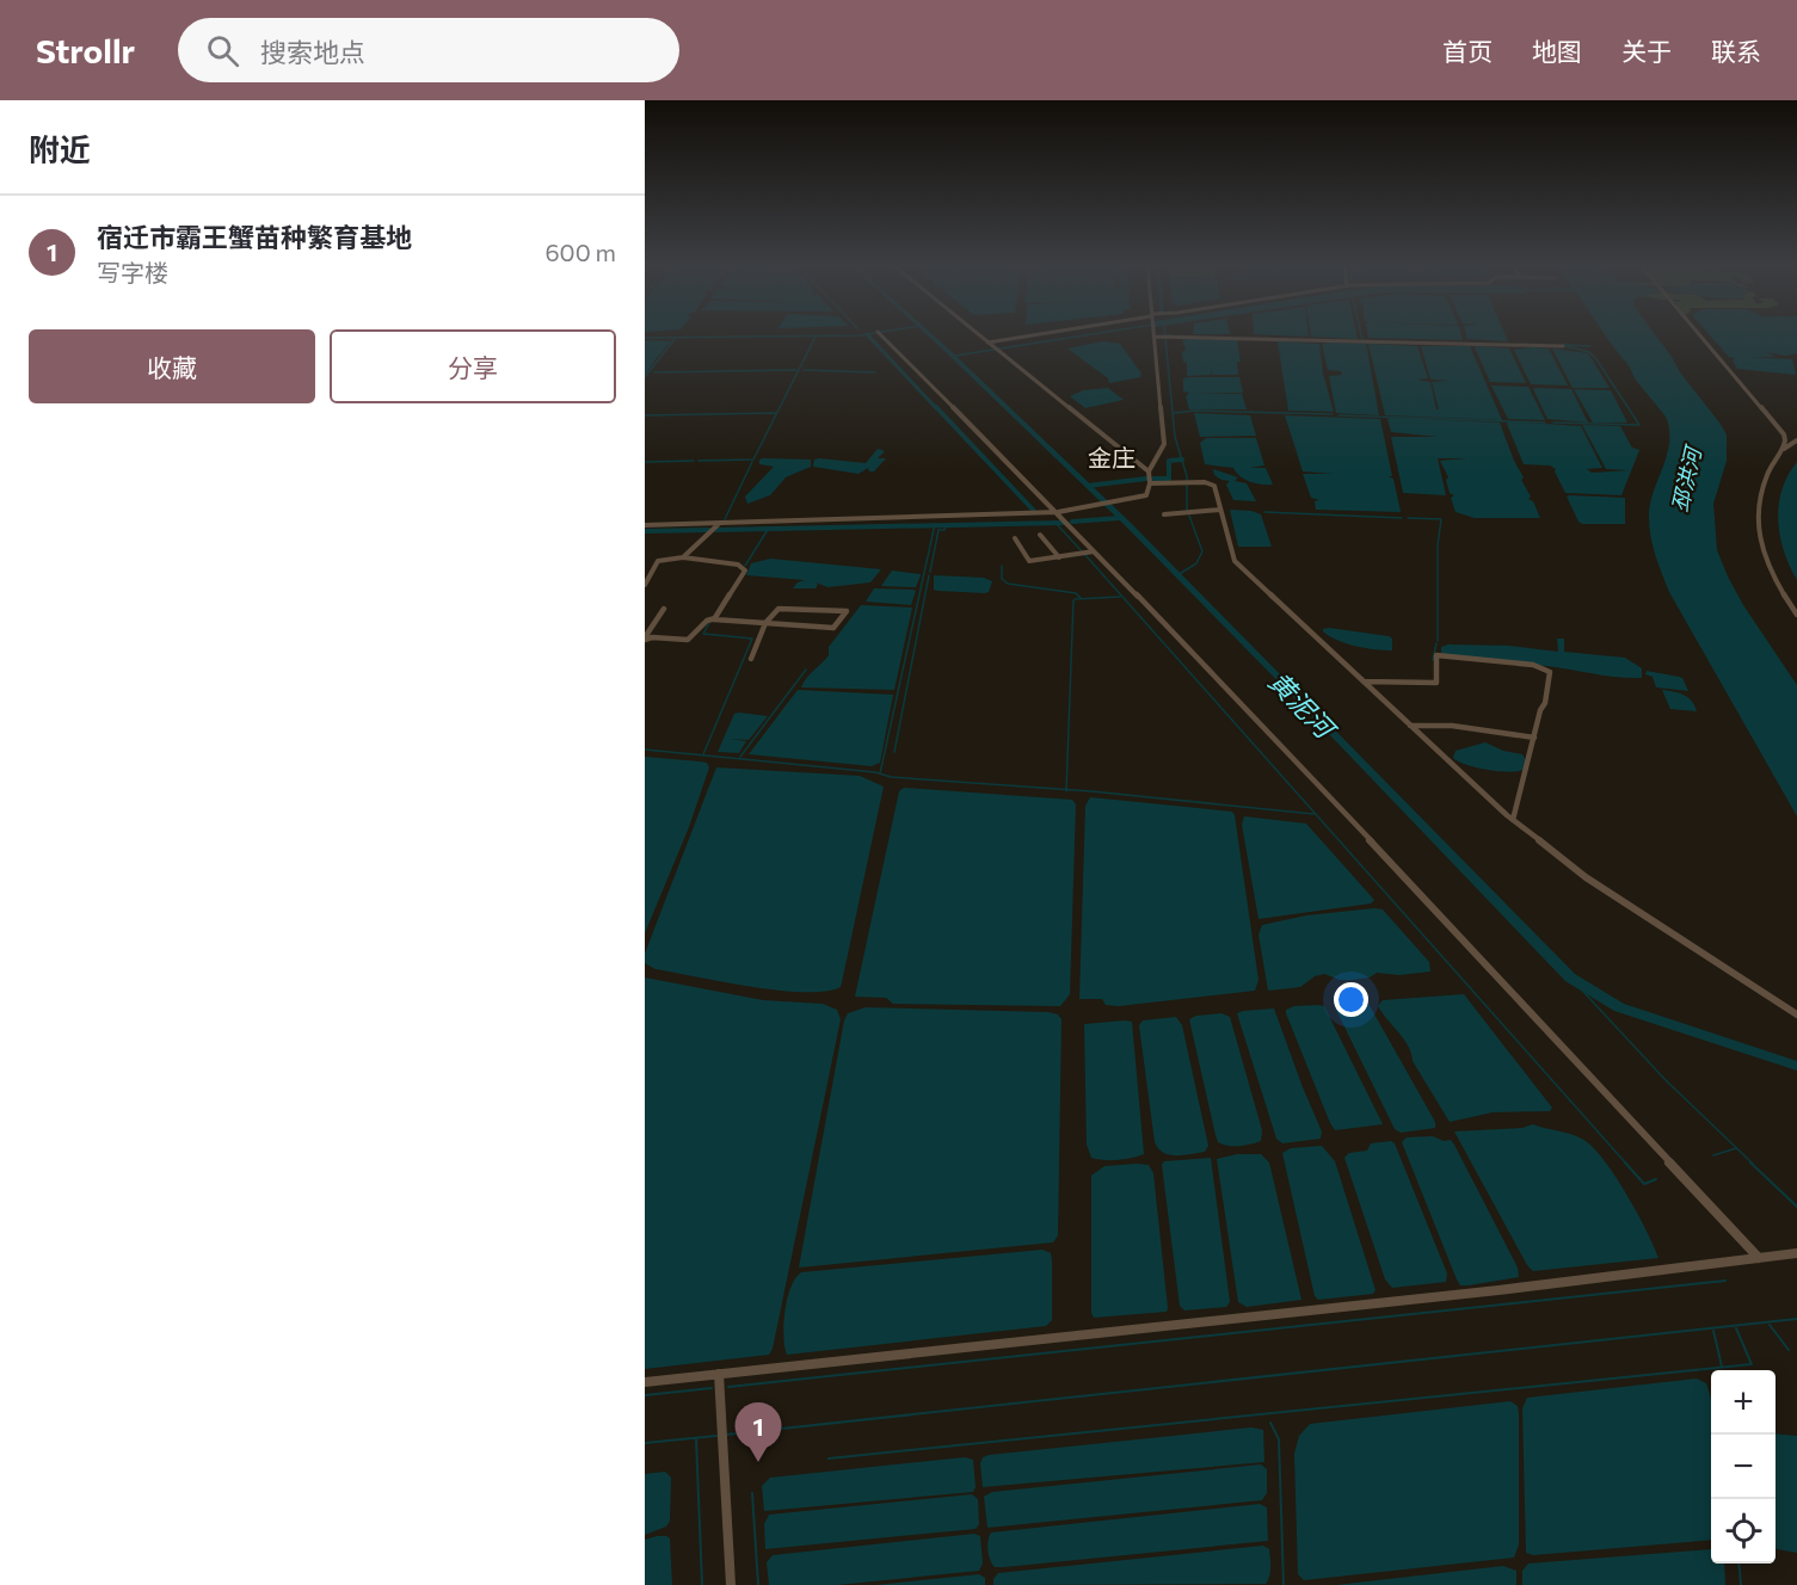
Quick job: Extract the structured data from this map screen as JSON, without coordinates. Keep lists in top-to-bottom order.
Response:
{
  "districts": ["金庄"],
  "water": ["邳洪河", "黄泥河"],
  "page": {
    "header": "Strollr",
    "search": "搜索地点",
    "nav": [
      "首页",
      "地图",
      "关于",
      "联系"
    ],
    "heading": "附近",
    "list": [
      {
        "mark": "1",
        "name": "宿迁市霸王蟹苗种繁育基地",
        "note": "写字楼",
        "value": "600 m"
      }
    ],
    "buttons": ["收藏", "分享"],
    "map_buttons": ["+", "−"],
    "pins": "1"
  }
}
